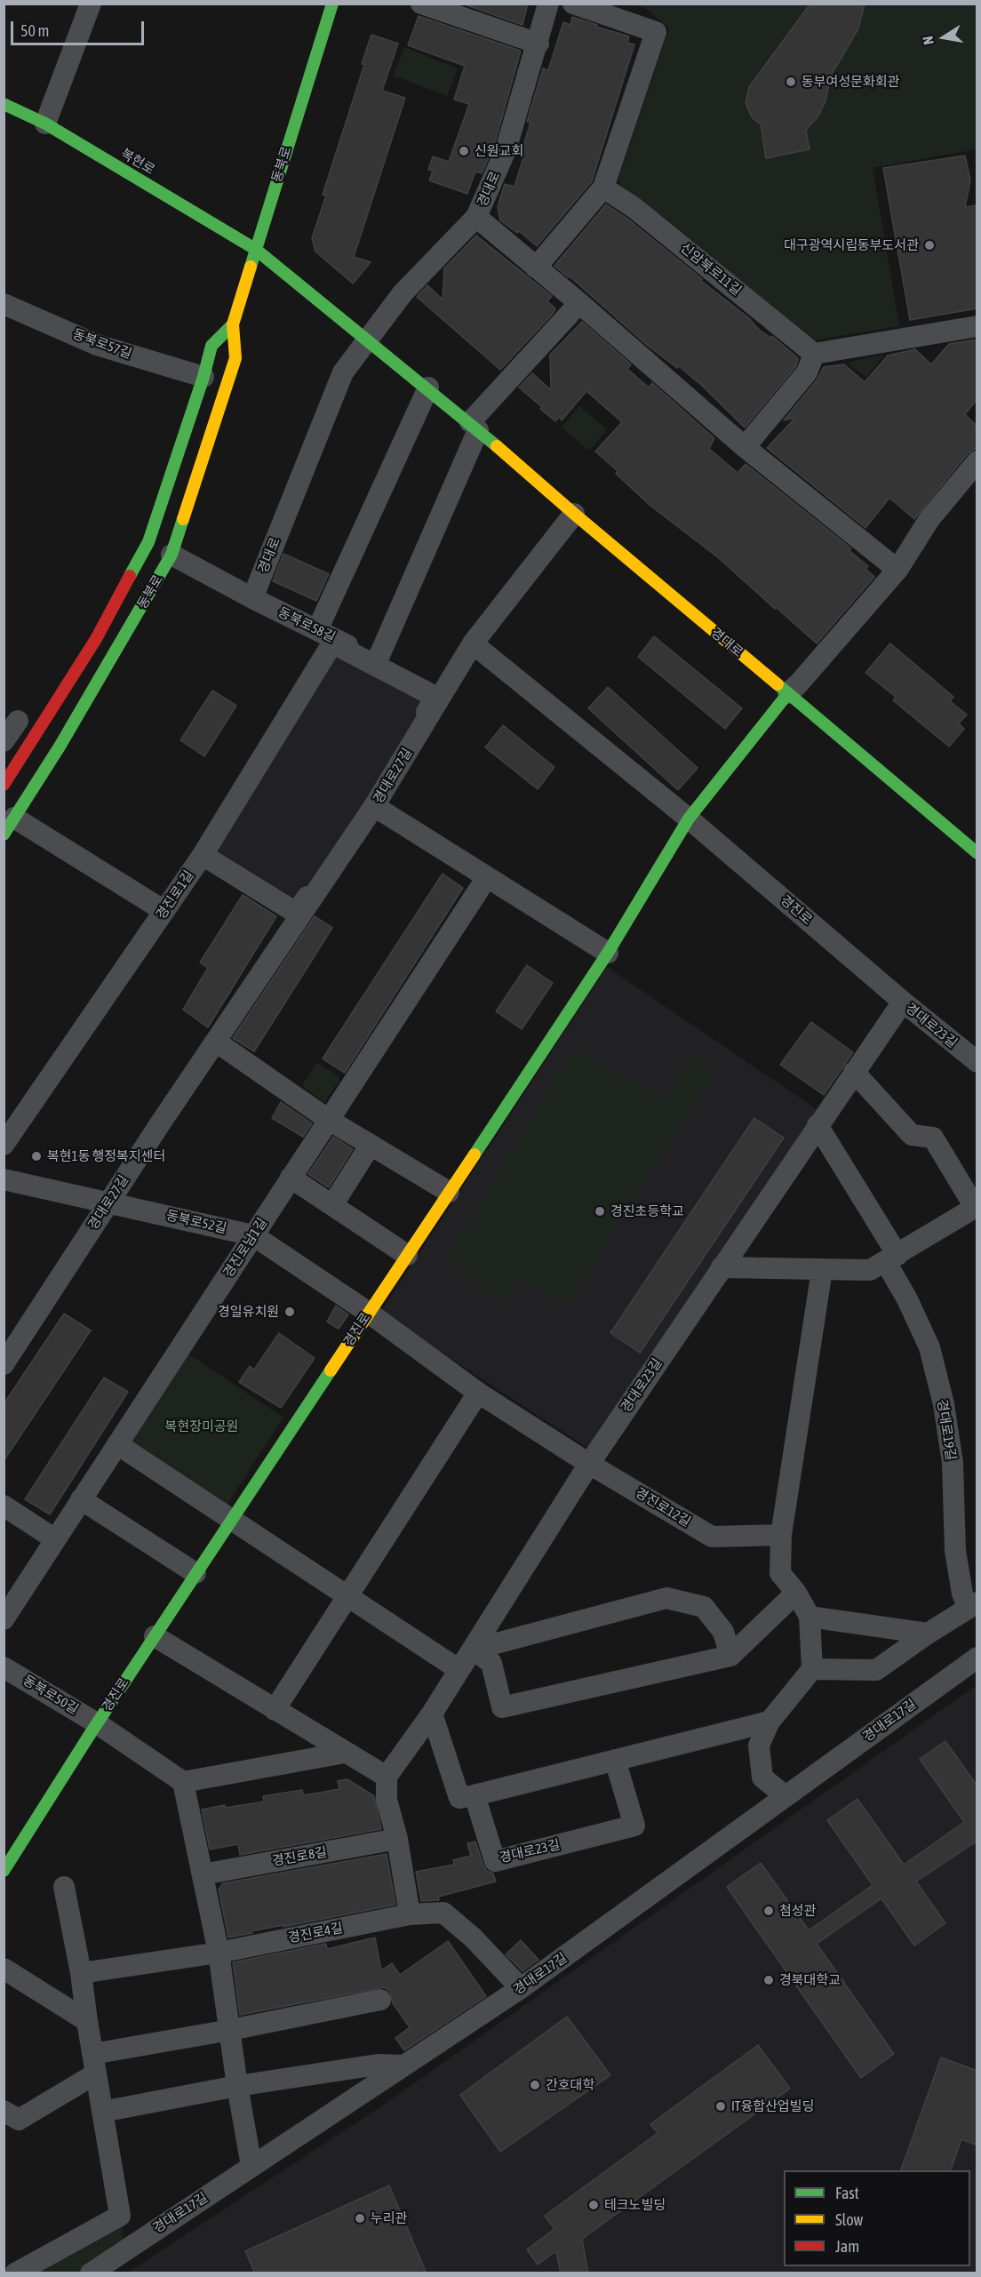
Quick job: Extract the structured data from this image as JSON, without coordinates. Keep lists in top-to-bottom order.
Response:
{
  "streets": {
    "main road": [
      "복현로",
      "동북로",
      "경대로",
      "경진로"
    ],
    "street": [
      "신암북로11길",
      "동북로57길",
      "동북로58길",
      "경대로27길",
      "경진로1길",
      "경대로23길",
      "동북로52길",
      "경진로남1길",
      "경대로19길",
      "경진로12길",
      "동북로50길",
      "경대로17길",
      "경진로8길",
      "경진로4길"
    ]
  },
  "crossings": [
    ["복현로", "동북로"],
    ["복현로", "경대로"],
    ["동북로", "경대로"],
    ["동북로", "동북로57길"],
    ["동북로", "동북로58길"],
    ["경대로", "동북로58길"],
    ["경대로", "경대로27길"],
    ["경대로", "경진로"],
    ["동북로58길", "경대로27길"],
    ["동북로58길", "경진로1길"],
    ["경대로27길", "경진로"],
    ["경대로27길", "동북로52길"],
    ["경진로", "경대로23길"],
    ["경진로", "동북로52길"],
    ["경진로", "경진로12길"],
    ["경진로", "동북로50길"],
    ["경대로23길", "경대로19길"],
    ["경대로23길", "경진로12길"],
    ["동북로52길", "경진로남1길"],
    ["동북로52길", "경진로12길"],
    ["경대로17길", "경진로4길"]
  ],
  "parks": ["복현장미공원"],
  "places": [
    "동부여성문화회관",
    "신원교회",
    "대구광역시립동부도서관",
    "복현1동 행정복지센터",
    "경진초등학교",
    "경일유치원",
    "첨성관",
    "경북대학교",
    "간호대학",
    "IT융합산업빌딩",
    "테크노빌딩",
    "누리관"
  ],
  "legend": ["Fast", "Slow", "Jam"],
  "scale_bar": "50 m",
  "north": "left"
}
